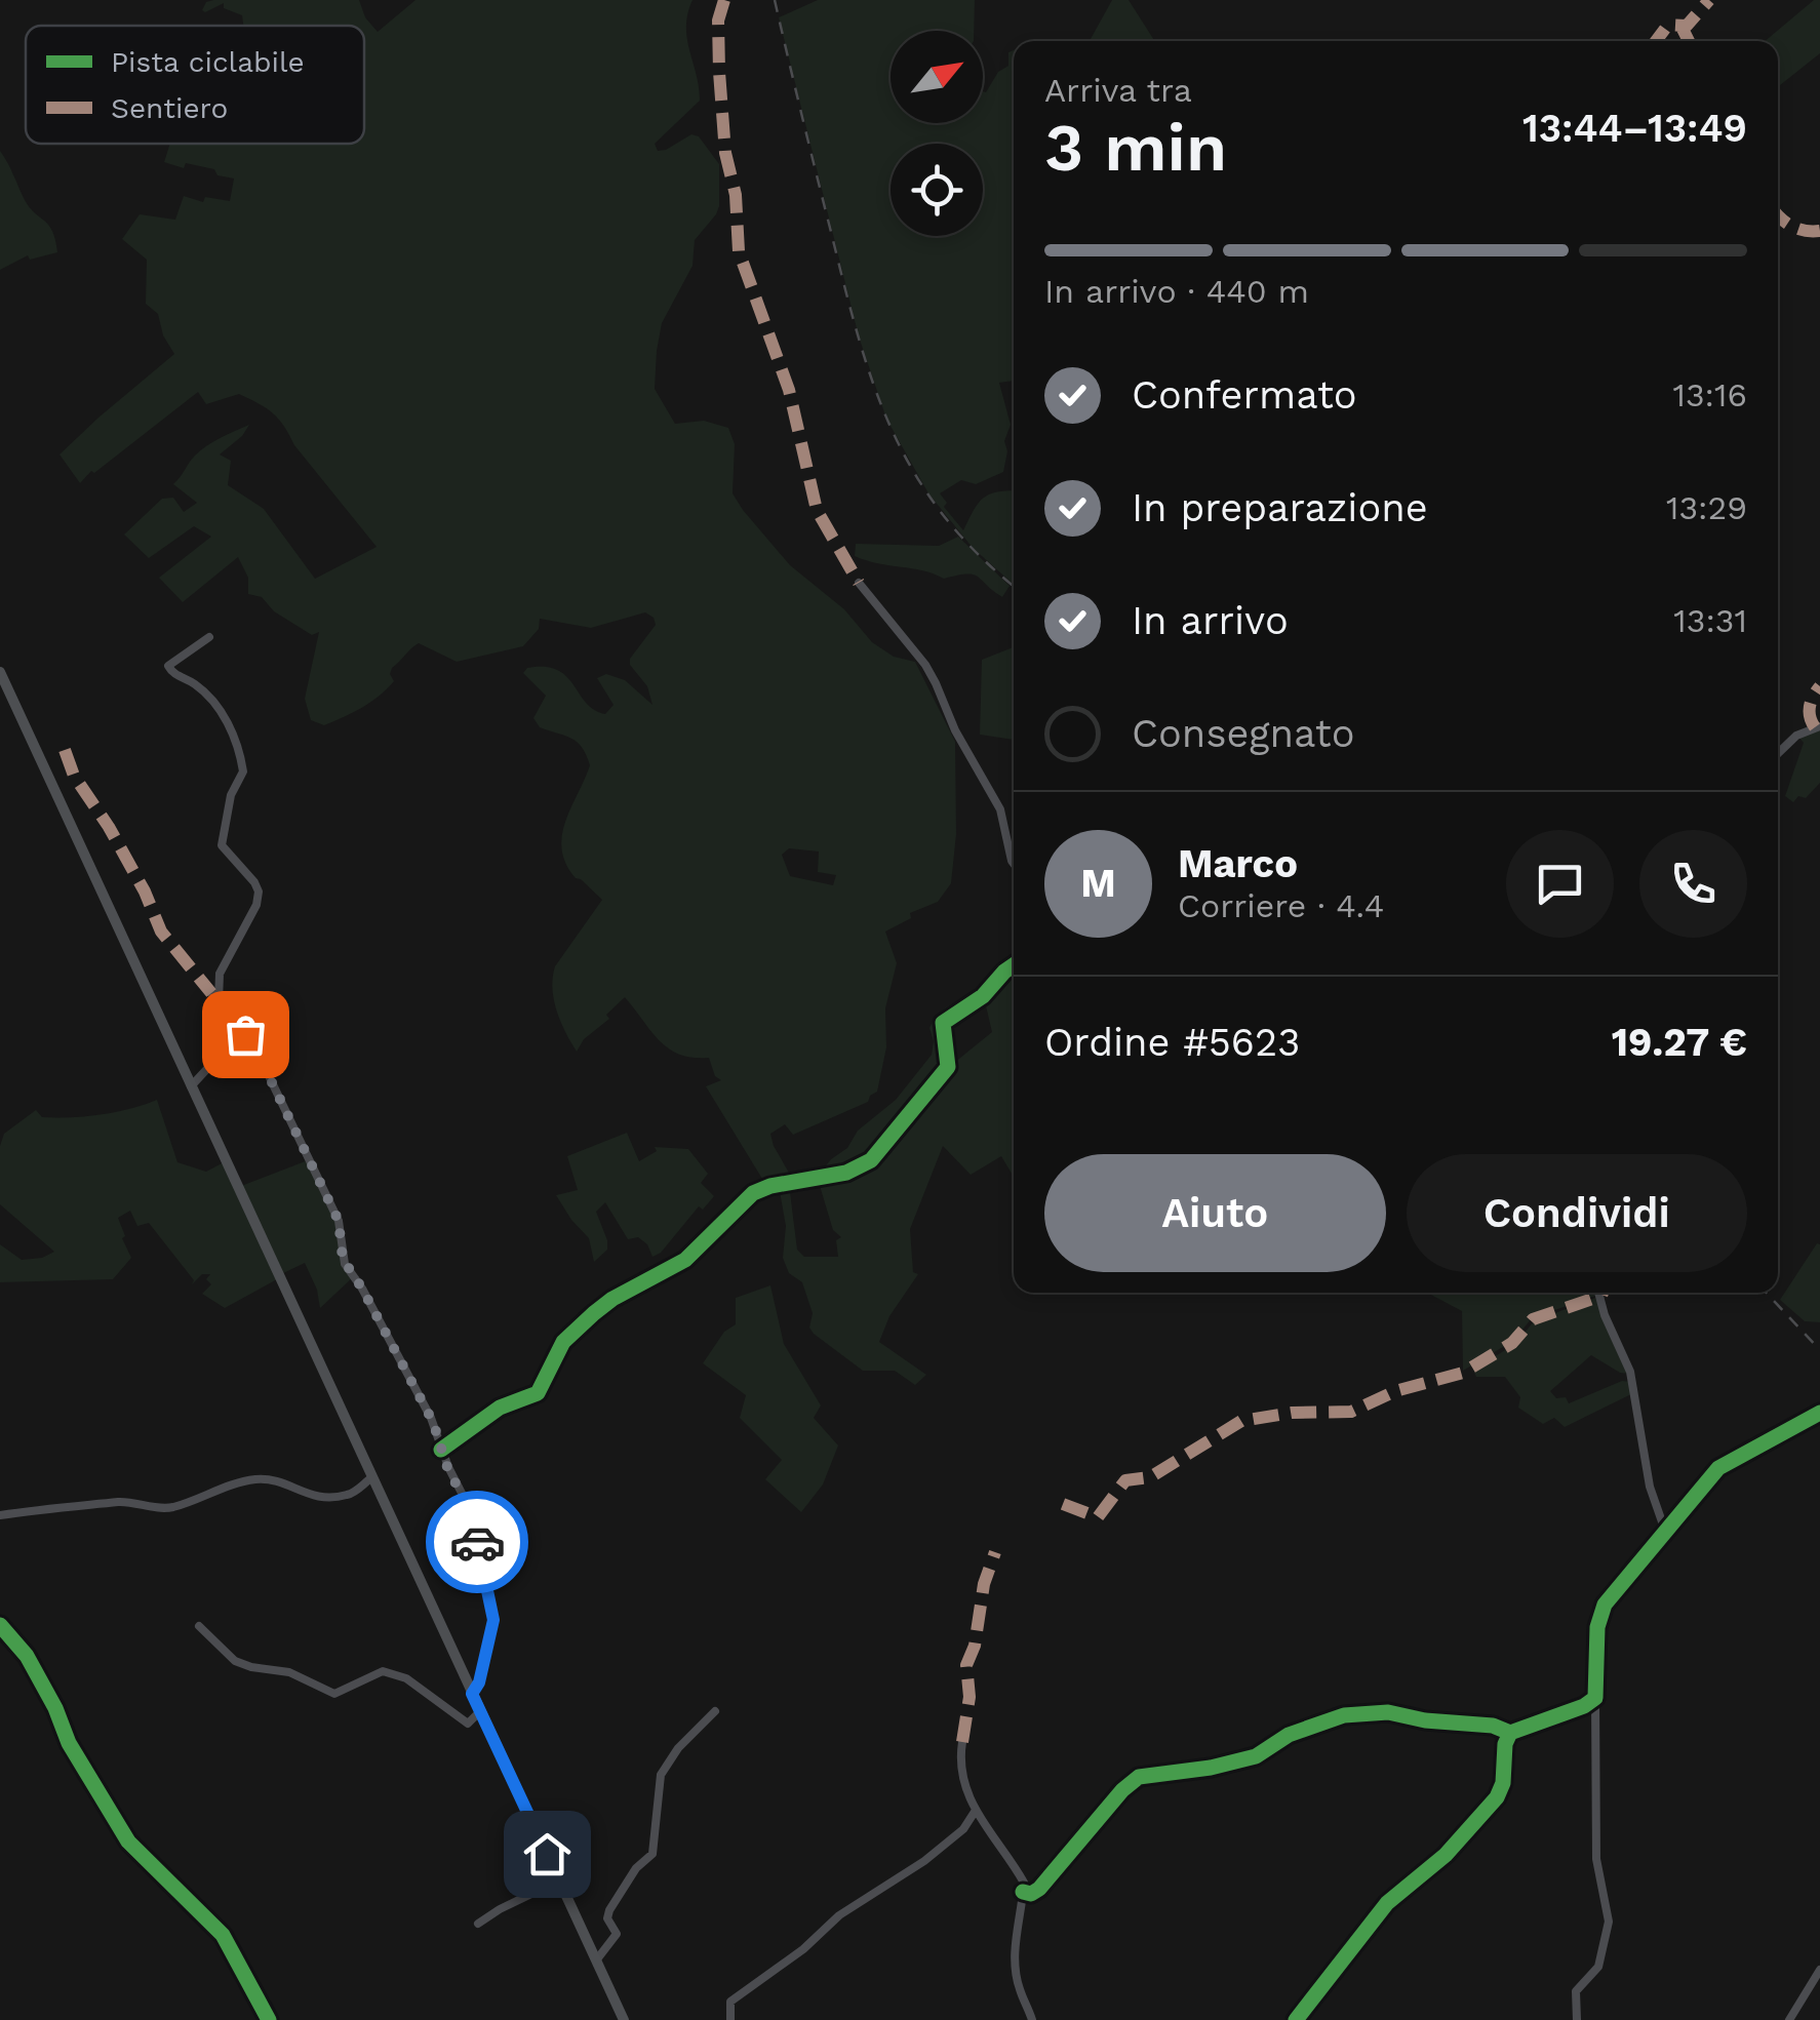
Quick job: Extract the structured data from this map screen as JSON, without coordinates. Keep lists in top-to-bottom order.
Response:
{
  "legend": ["Pista ciclabile", "Sentiero"],
  "north": "top right",
  "page": {
    "heading": ["3 min", "Arriva tra", "13:44–13:49"],
    "panel": [
      "Marco",
      "Corriere · 4.4",
      "Ordine #5623",
      "19.27 €"
    ],
    "bar": "In arrivo · 440 m",
    "list": [
      ["Confermato", "13:16"],
      ["In preparazione", "13:29"],
      ["In arrivo", "13:31"],
      "Consegnato"
    ],
    "round": "M",
    "buttons": ["Aiuto", "Condividi"]
  }
}
